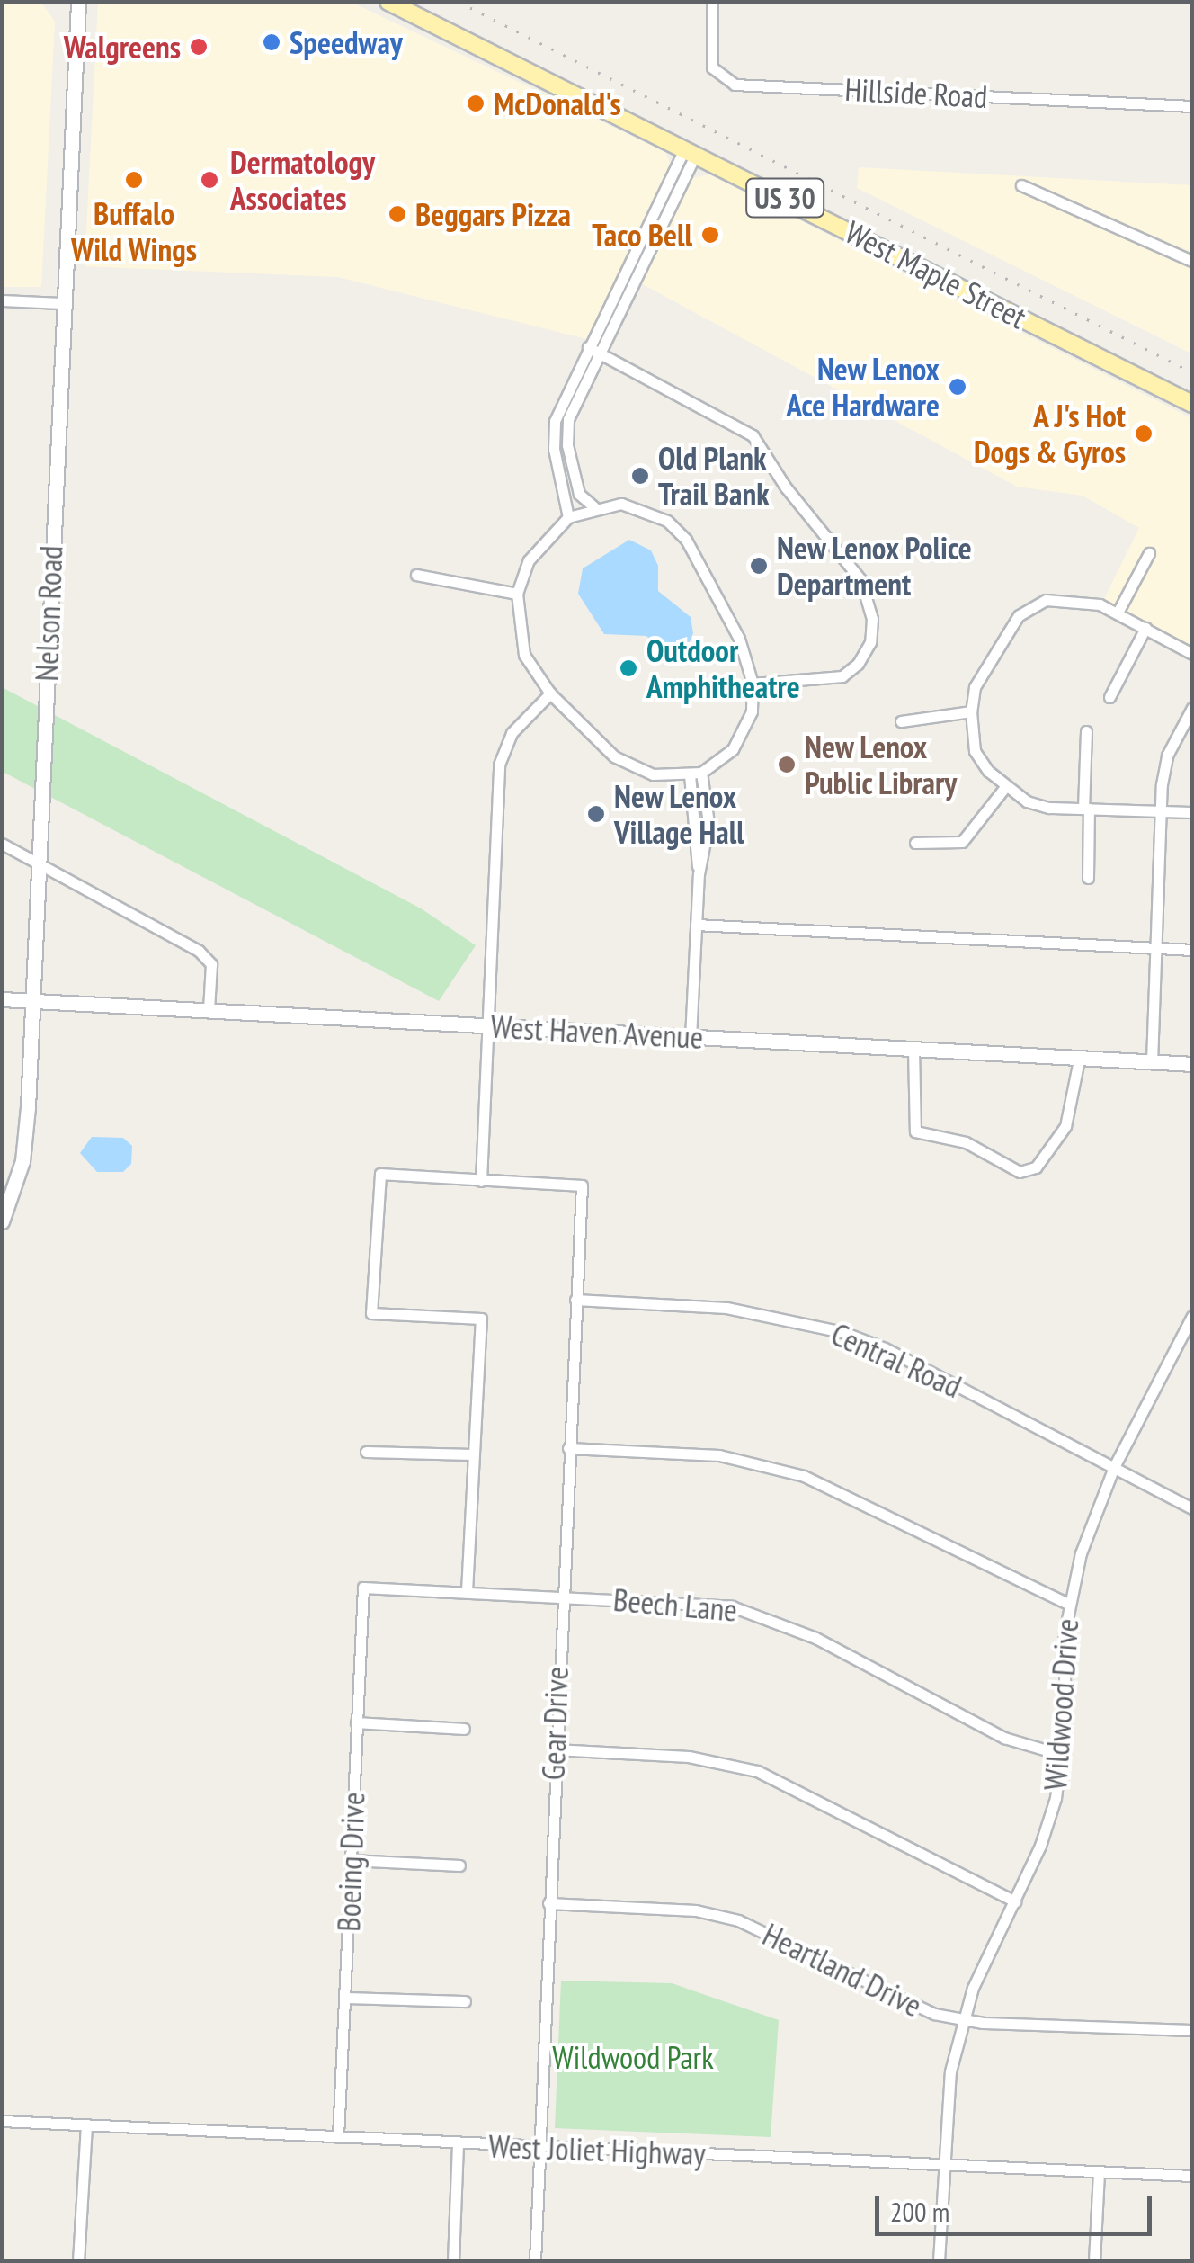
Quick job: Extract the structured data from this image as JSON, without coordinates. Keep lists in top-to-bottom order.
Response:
{
  "streets": {
    "main road": ["US 30", "West Maple Street"],
    "street": [
      "Hillside Road",
      "Nelson Road",
      "West Haven Avenue",
      "Central Road",
      "Beech Lane",
      "Wildwood Drive",
      "Gear Drive",
      "Boeing Drive",
      "Heartland Drive",
      "West Joliet Highway"
    ]
  },
  "crossings": [
    ["Nelson Road", "West Haven Avenue"],
    ["Central Road", "Wildwood Drive"],
    ["Central Road", "Gear Drive"],
    ["Beech Lane", "Wildwood Drive"],
    ["Beech Lane", "Gear Drive"],
    ["Beech Lane", "Boeing Drive"],
    ["Wildwood Drive", "Heartland Drive"],
    ["Wildwood Drive", "West Joliet Highway"],
    ["Gear Drive", "Heartland Drive"],
    ["Gear Drive", "West Joliet Highway"],
    ["Boeing Drive", "West Joliet Highway"]
  ],
  "parks": ["Wildwood Park"],
  "places": [
    "Speedway",
    "Walgreens",
    "McDonald's",
    "Buffalo Wild Wings",
    "Dermatology Associates",
    "Beggars Pizza",
    "Taco Bell",
    "New Lenox Ace Hardware",
    "A J's Hot Dogs & Gyros",
    "Old Plank Trail Bank",
    "New Lenox Police Department",
    "Outdoor Amphitheatre",
    "New Lenox Public Library",
    "New Lenox Village Hall"
  ],
  "scale_bar": "200 m"
}
